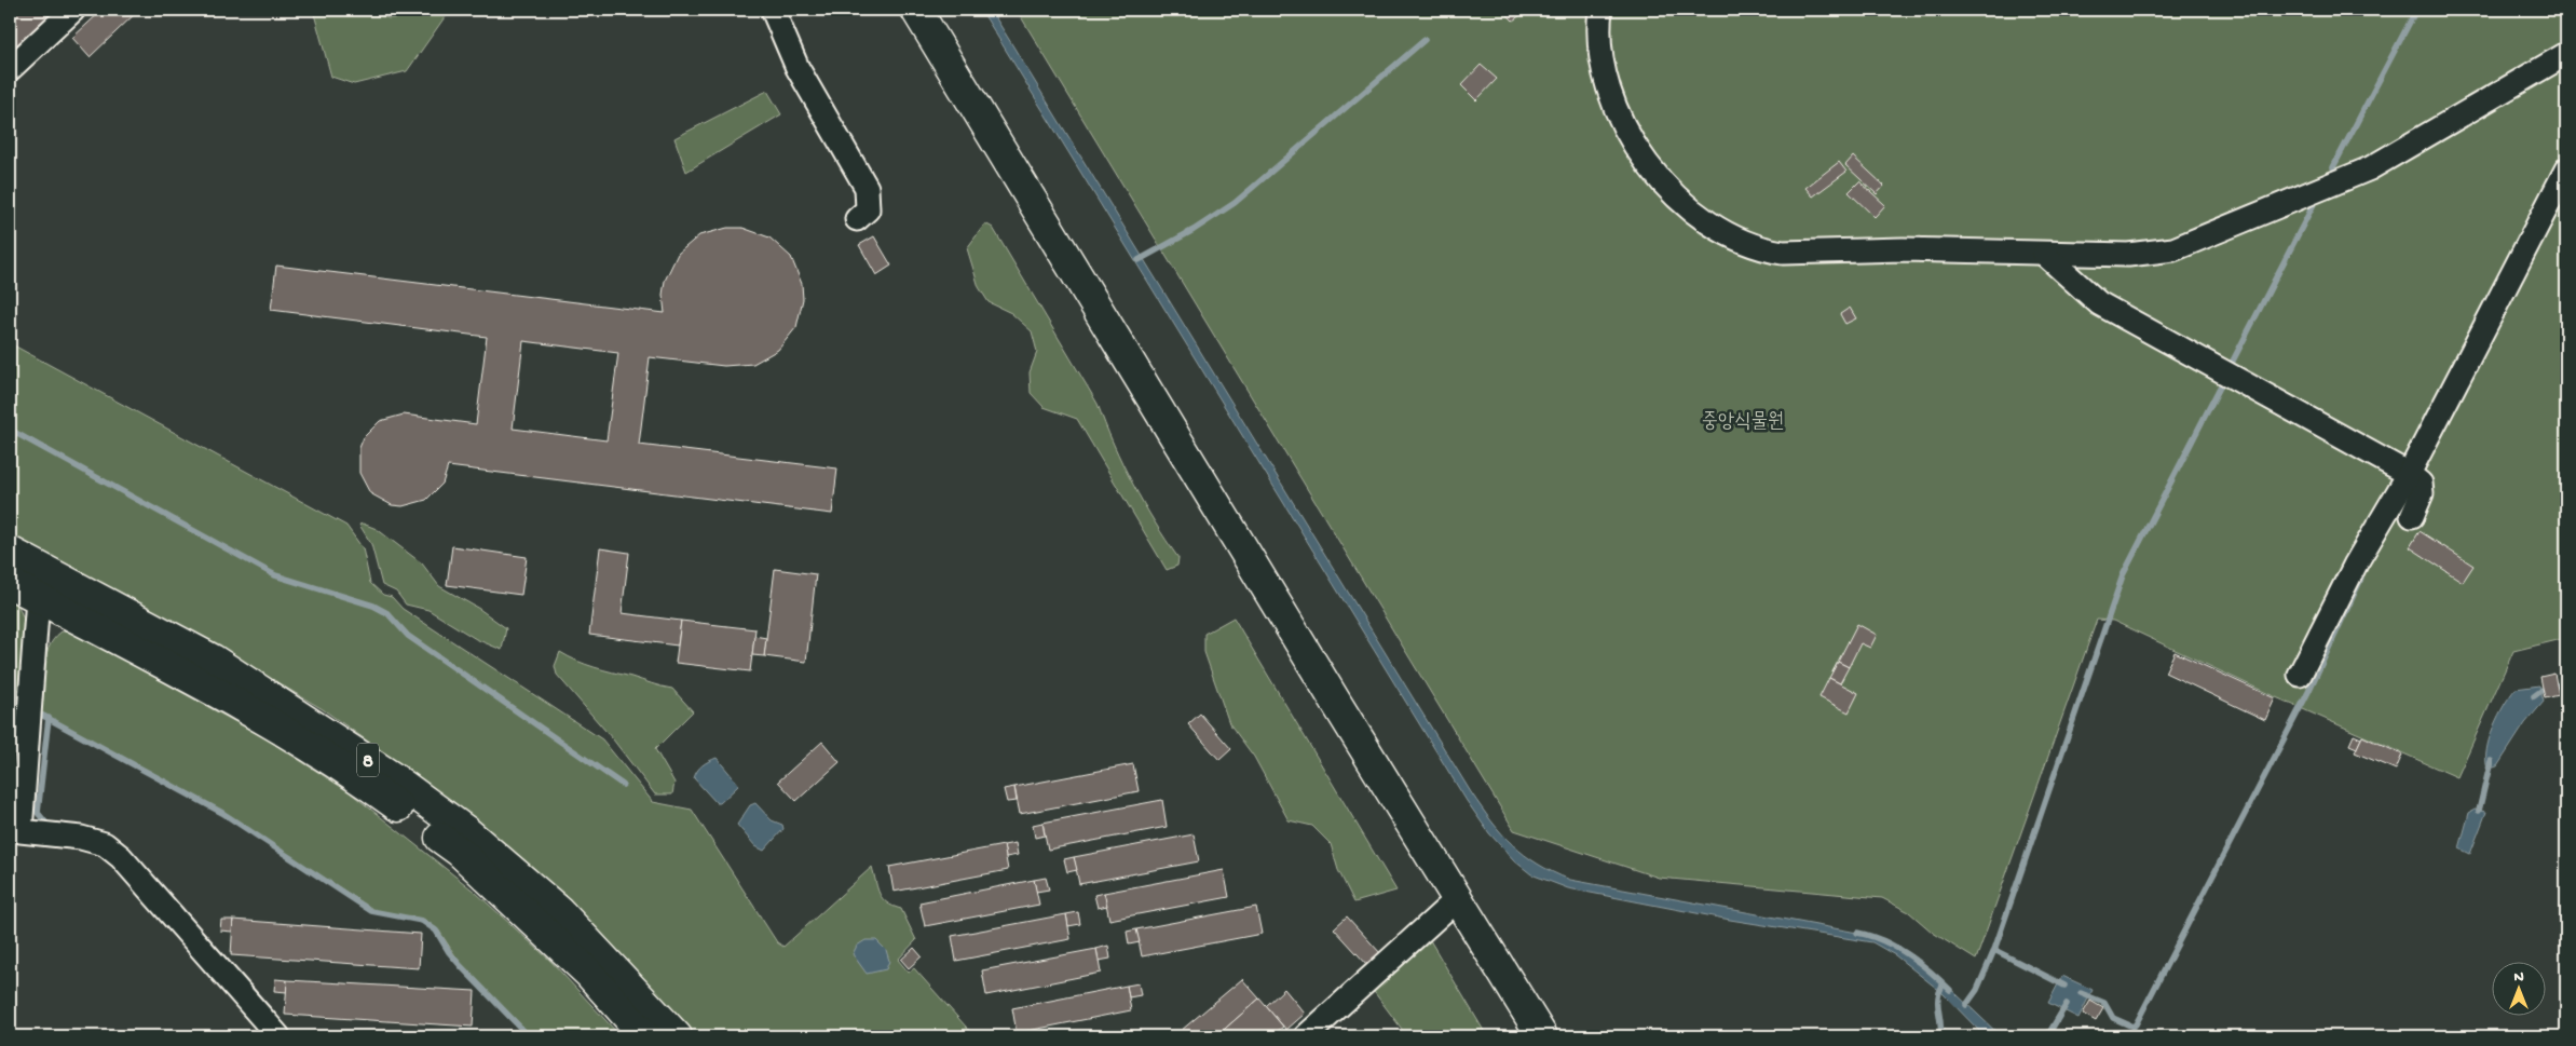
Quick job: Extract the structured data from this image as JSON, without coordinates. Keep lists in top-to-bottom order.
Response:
{
  "streets": {
    "main road": ["8"]
  },
  "parks": ["중앙식물원"],
  "north": "top"
}
